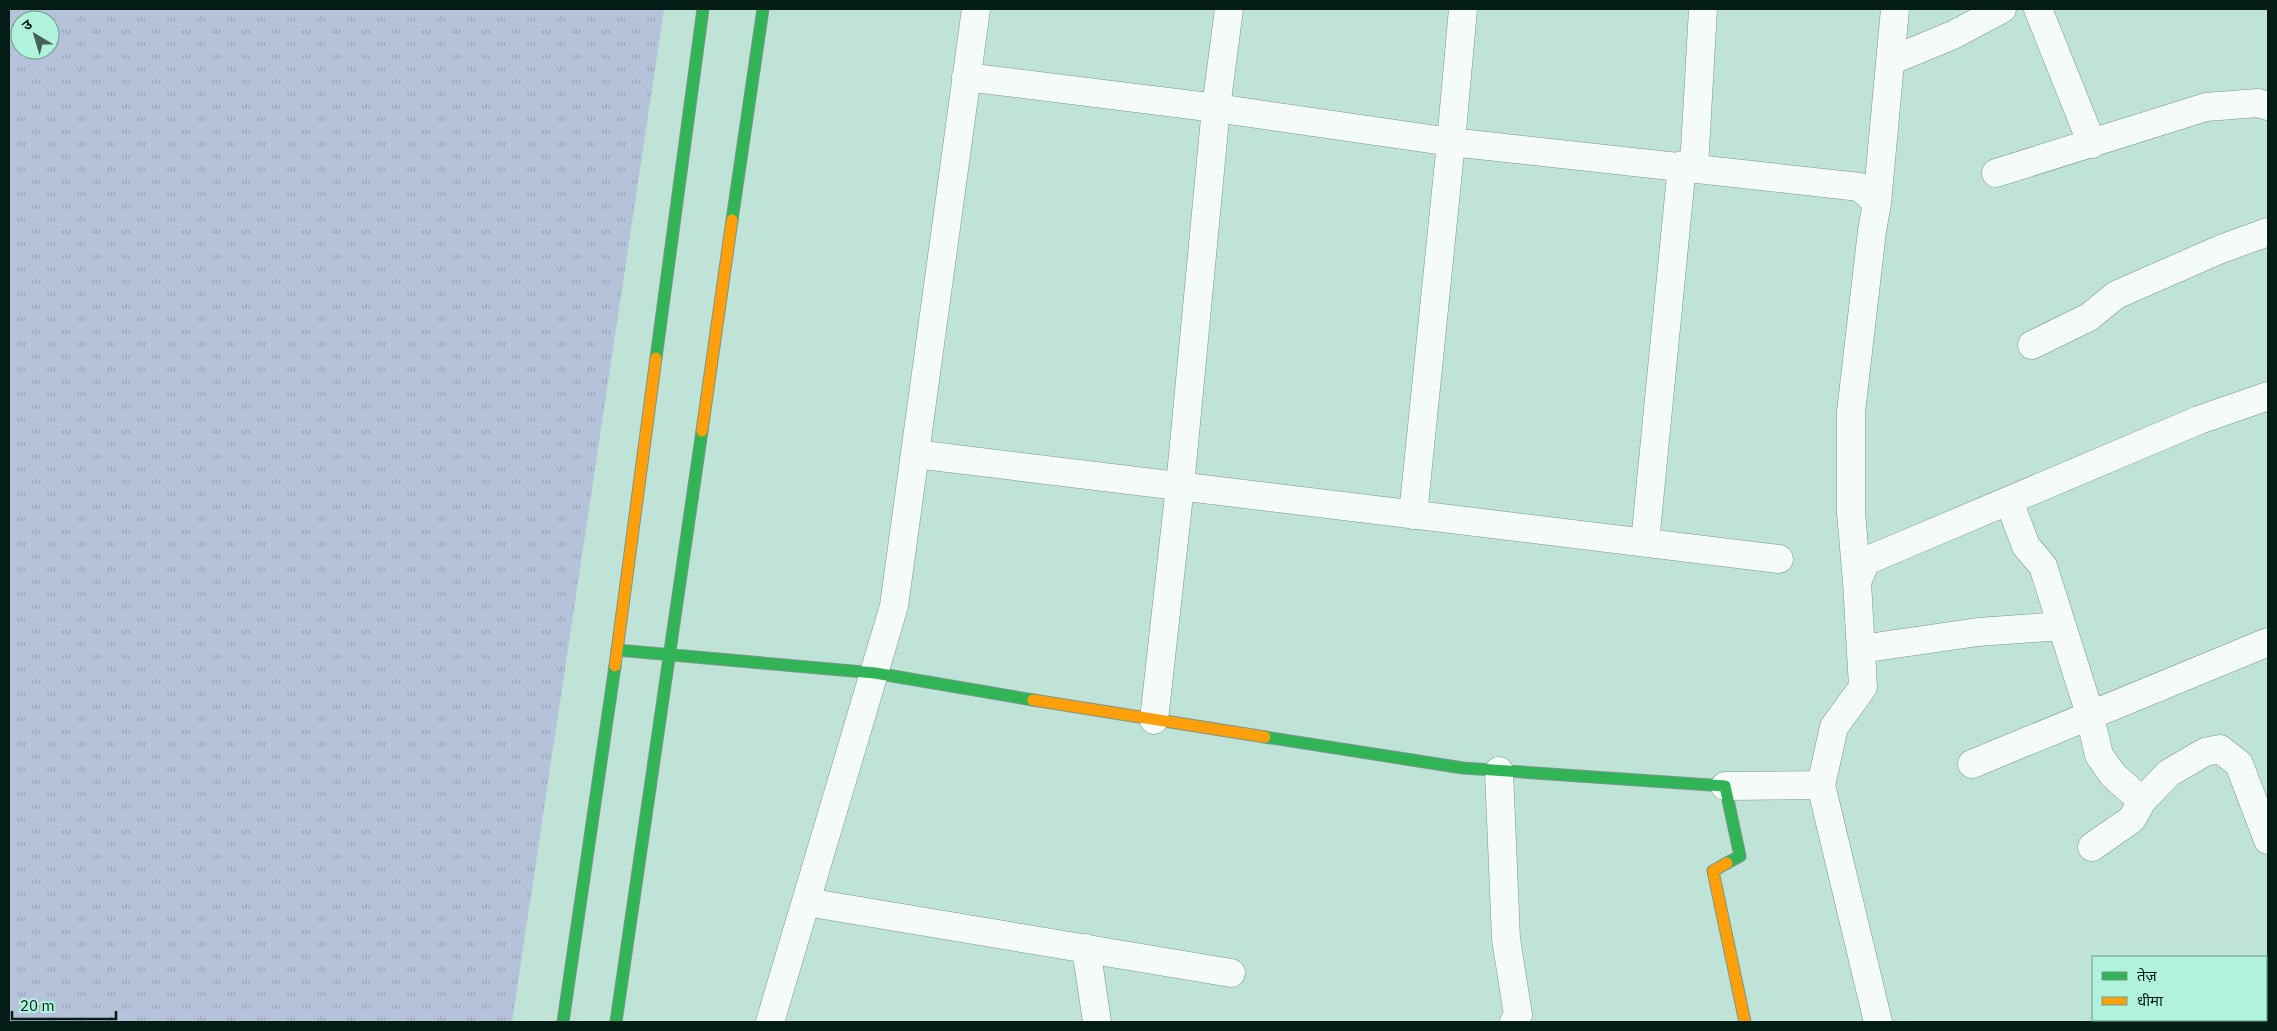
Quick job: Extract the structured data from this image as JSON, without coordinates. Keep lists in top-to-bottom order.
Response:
{
  "legend": ["तेज़", "धीमा"],
  "scale_bar": "20 m",
  "north": "top left"
}
